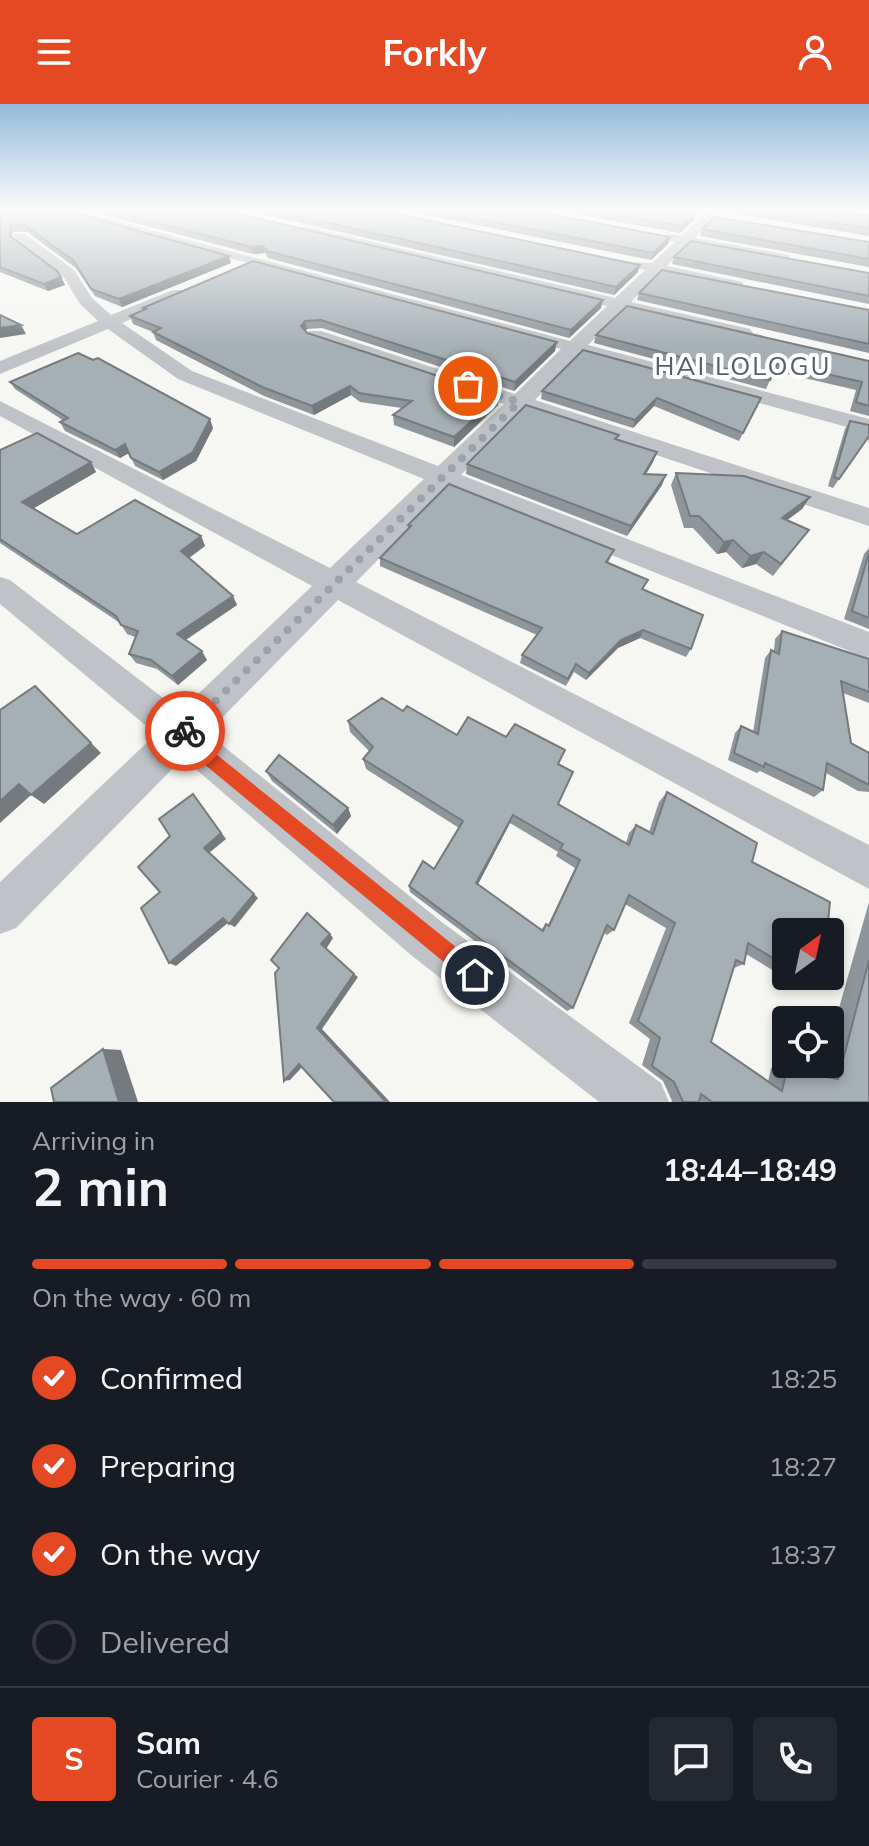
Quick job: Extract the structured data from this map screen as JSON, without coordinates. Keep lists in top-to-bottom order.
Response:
{
  "districts": ["HAI LOLOGU"],
  "north": "top right",
  "page": {
    "header": "Forkly",
    "heading": ["2 min", "Arriving in", "18:44–18:49"],
    "panel": ["Sam", "Courier · 4.6"],
    "bar": "On the way · 60 m",
    "list": [
      ["Confirmed", "18:25"],
      ["Preparing", "18:27"],
      ["On the way", "18:37"],
      "Delivered"
    ],
    "round": "S"
  }
}
